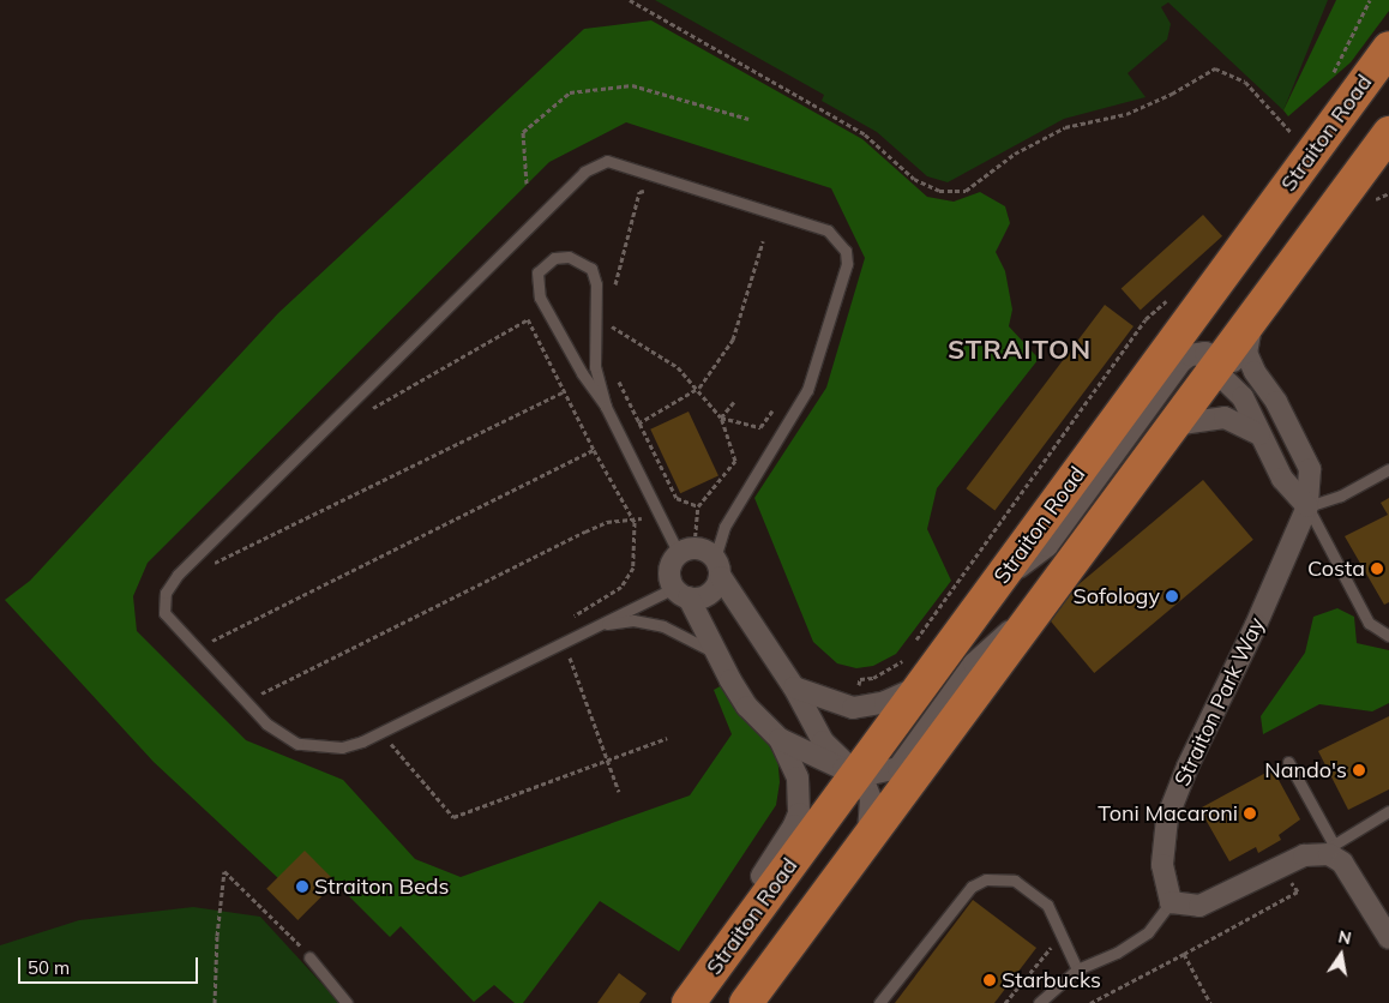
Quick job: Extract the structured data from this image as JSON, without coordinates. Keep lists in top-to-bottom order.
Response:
{
  "streets": {
    "main road": ["Straiton Road"],
    "street": ["Straiton Park Way"]
  },
  "districts": ["STRAITON"],
  "places": [
    "Costa",
    "Sofology",
    "Nando's",
    "Toni Macaroni",
    "Straiton Beds",
    "Starbucks"
  ],
  "scale_bar": "50 m",
  "north": "top"
}
